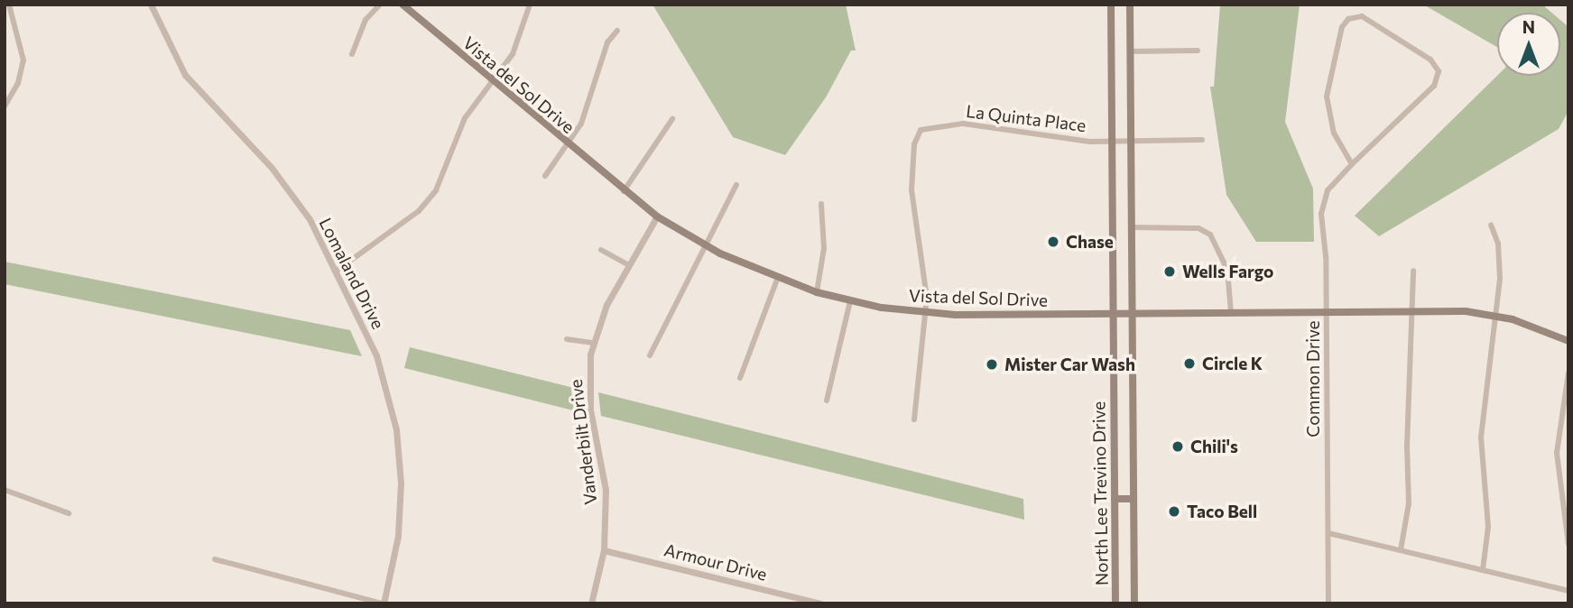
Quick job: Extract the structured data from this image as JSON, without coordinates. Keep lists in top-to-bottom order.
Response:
{
  "streets": {
    "main road": ["Vista del Sol Drive", "North Lee Trevino Drive"],
    "street": [
      "La Quinta Place",
      "Lomaland Drive",
      "Common Drive",
      "Vanderbilt Drive",
      "Armour Drive"
    ]
  },
  "crossings": [
    ["Vista del Sol Drive", "La Quinta Place"],
    ["Vista del Sol Drive", "Common Drive"],
    ["Vista del Sol Drive", "Vanderbilt Drive"],
    ["Vista del Sol Drive", "North Lee Trevino Drive"],
    ["La Quinta Place", "North Lee Trevino Drive"],
    ["Vanderbilt Drive", "Armour Drive"]
  ],
  "places": [
    "Chase",
    "Wells Fargo",
    "Circle K",
    "Mister Car Wash",
    "Chili's",
    "Taco Bell"
  ],
  "north": "top"
}
